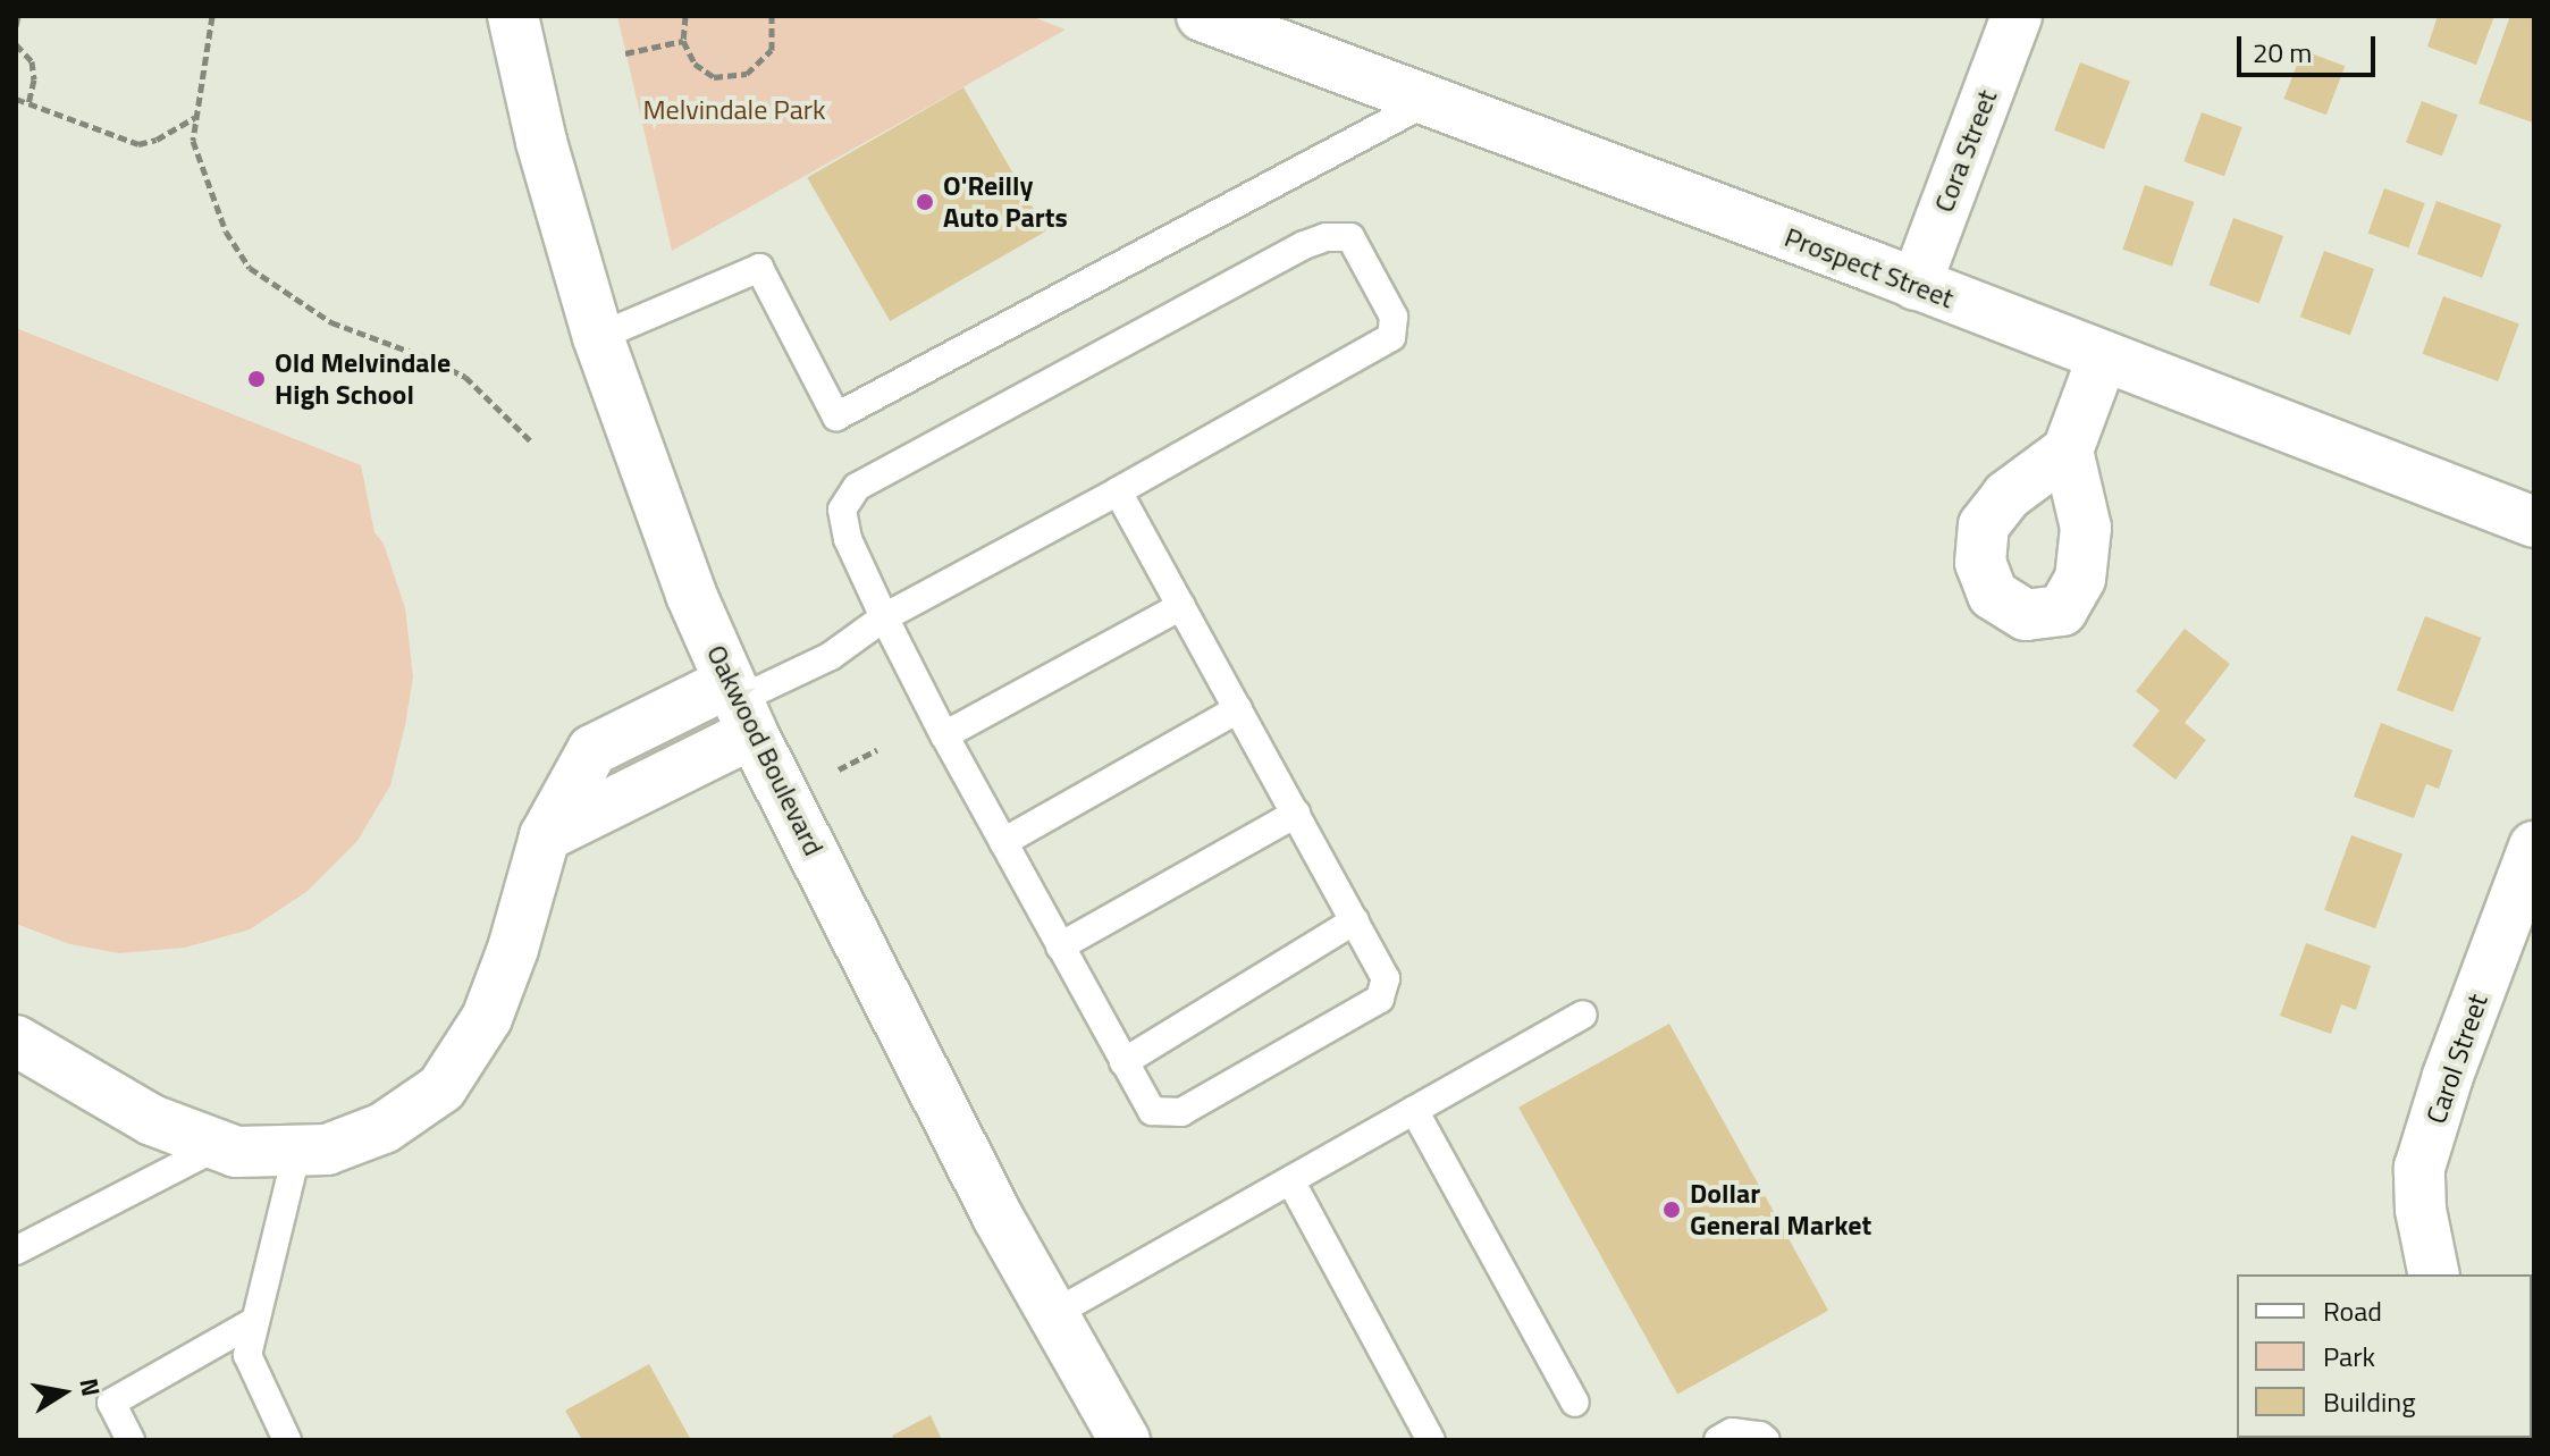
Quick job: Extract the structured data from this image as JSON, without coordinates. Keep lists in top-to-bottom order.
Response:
{
  "streets": {
    "street": [
      "Cora Street",
      "Prospect Street",
      "Oakwood Boulevard",
      "Carol Street"
    ]
  },
  "crossings": [
    ["Cora Street", "Prospect Street"]
  ],
  "parks": ["Melvindale Park"],
  "places": ["O'Reilly Auto Parts", "Old Melvindale High School", "Dollar General Market"],
  "legend": ["Road", "Park", "Building"],
  "scale_bar": "20 m",
  "north": "right"
}
